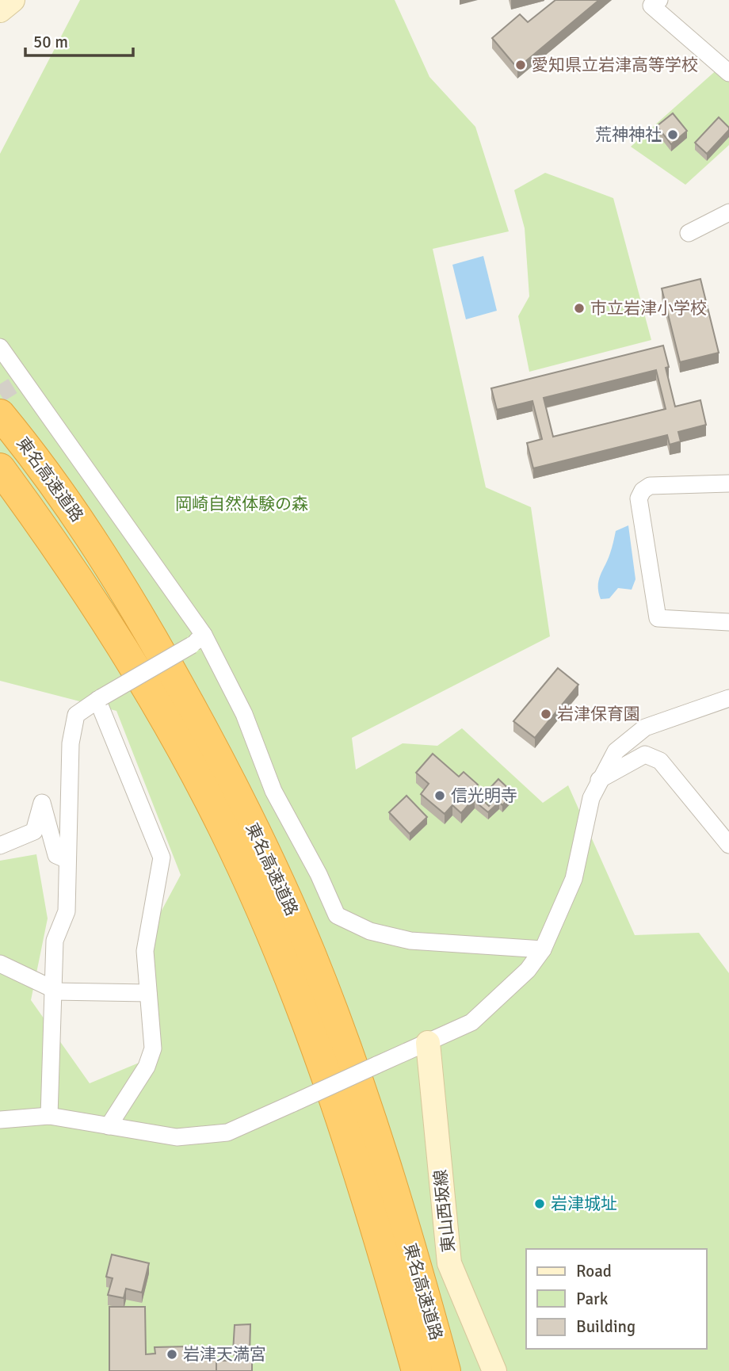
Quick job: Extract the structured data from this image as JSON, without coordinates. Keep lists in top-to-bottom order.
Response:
{
  "streets": {
    "highway": ["東名高速道路"],
    "street": ["東山西坂線"]
  },
  "parks": ["岡崎自然体験の森"],
  "places": [
    "愛知県立岩津高等学校",
    "荒神神社",
    "市立岩津小学校",
    "岩津保育園",
    "信光明寺",
    "岩津城址",
    "岩津天満宮"
  ],
  "legend": ["Road", "Park", "Building"],
  "scale_bar": "50 m"
}
